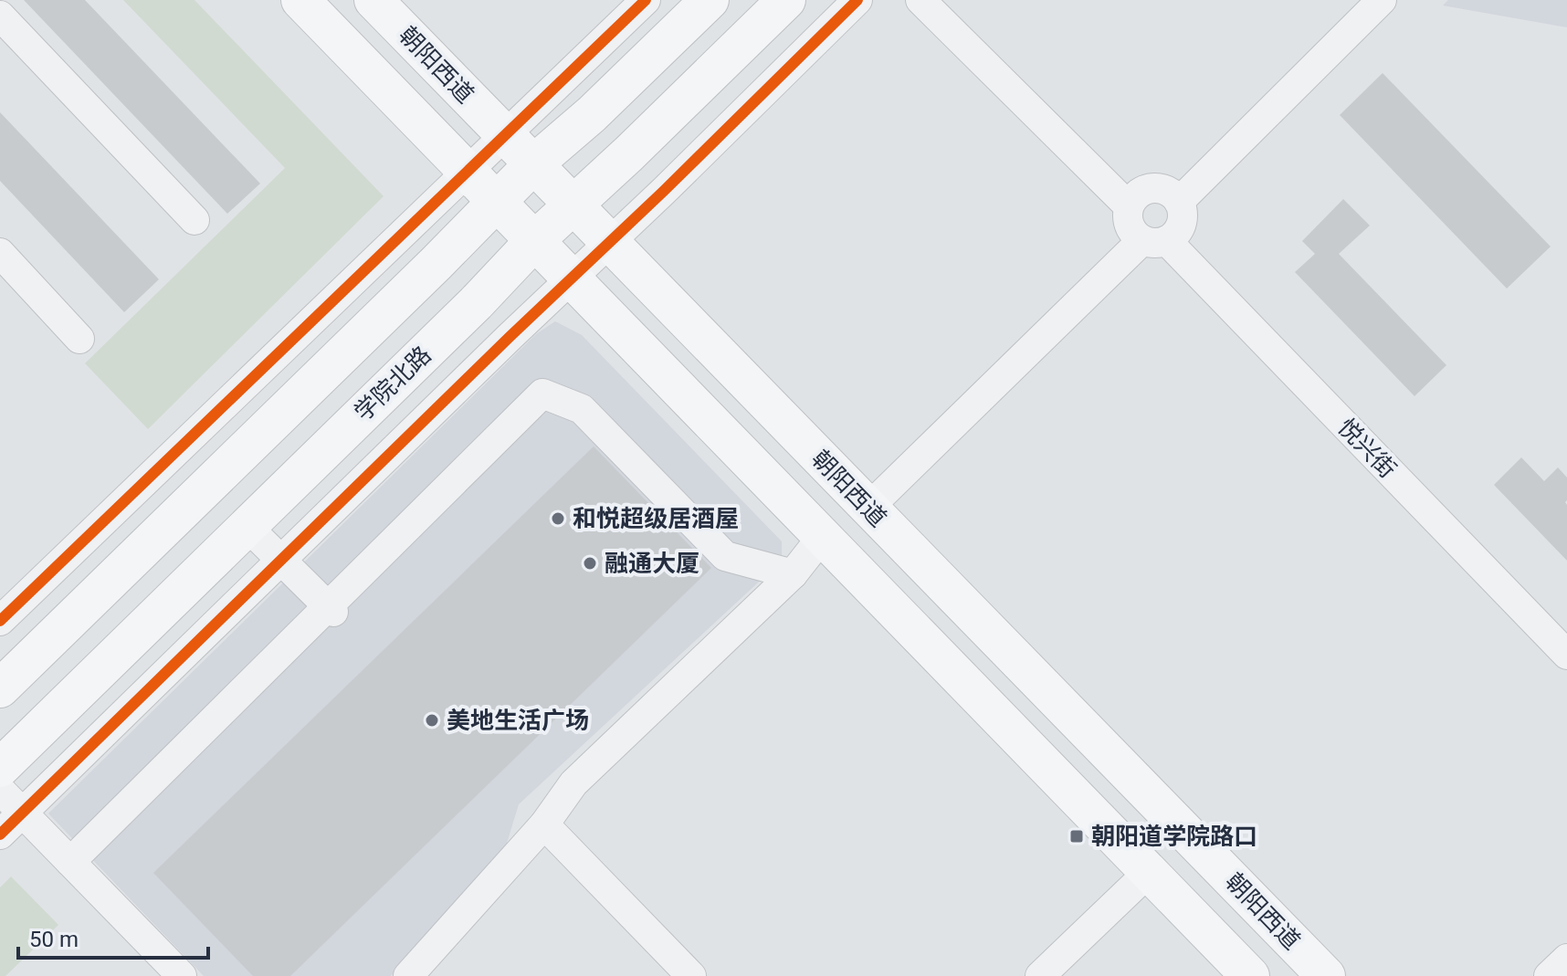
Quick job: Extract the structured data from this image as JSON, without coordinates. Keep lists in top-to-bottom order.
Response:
{
  "streets": {
    "main road": ["朝阳西道", "学院北路"],
    "street": ["悦兴街"]
  },
  "crossings": [
    ["朝阳西道", "学院北路"]
  ],
  "places": {
    "other": ["和悦超级居酒屋", "融通大厦", "美地生活广场"],
    "transit": ["朝阳道学院路口"]
  },
  "scale_bar": "50 m"
}
